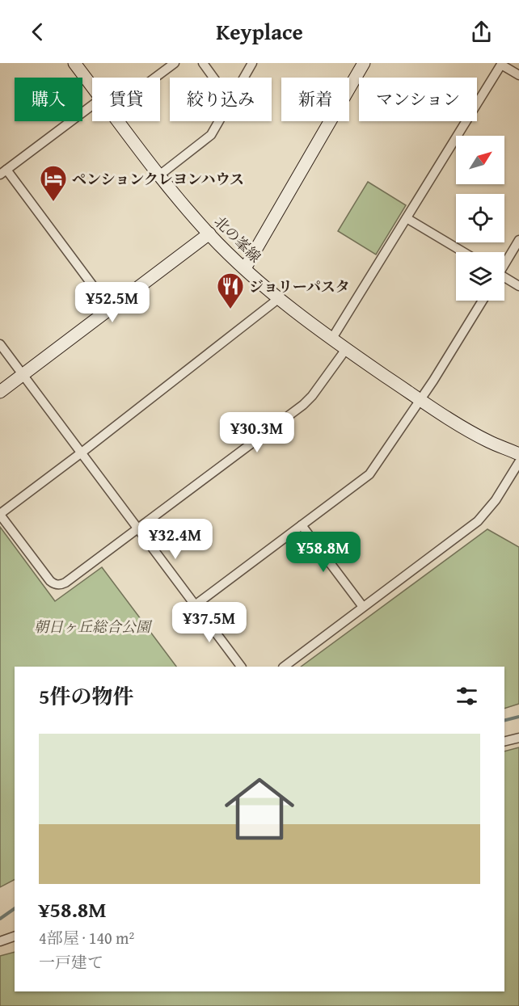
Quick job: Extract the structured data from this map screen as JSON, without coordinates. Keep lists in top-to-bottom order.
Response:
{
  "streets": {
    "main road": ["北の峯線"]
  },
  "parks": ["朝日ヶ丘総合公園"],
  "places": {
    "hotel": ["ペンションクレヨンハウス"],
    "restaurant": ["ジョリーパスタ"]
  },
  "north": "top right",
  "page": {
    "header": "Keyplace",
    "chip": [
      "購入",
      "賃貸",
      "絞り込み",
      "新着",
      "マンション"
    ],
    "price": [
      "¥52.5M",
      "¥30.3M",
      "¥32.4M",
      "¥58.8M",
      "¥37.5M"
    ],
    "heading": "5件の物件",
    "list": [
      {
        "name": "¥58.8M",
        "note": "4部屋 · 140 m² · 一戸建て"
      }
    ]
  }
}
